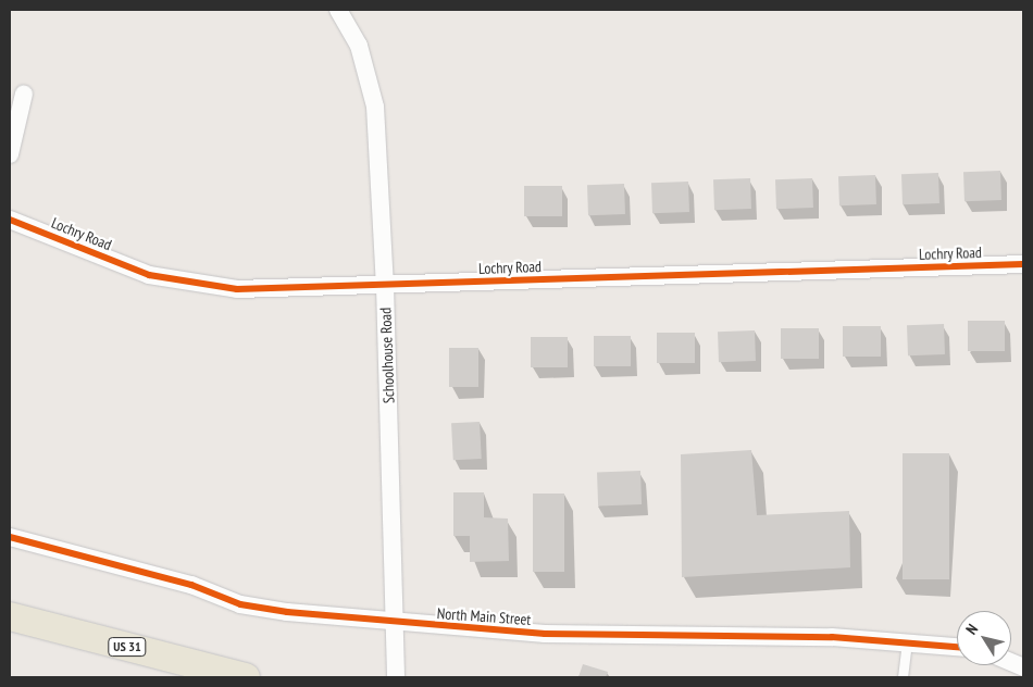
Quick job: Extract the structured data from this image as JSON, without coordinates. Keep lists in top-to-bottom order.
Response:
{
  "streets": {
    "main road": ["US 31"],
    "street": ["Lochry Road", "Schoolhouse Road", "North Main Street"]
  },
  "crossings": [
    ["Lochry Road", "Schoolhouse Road"],
    ["Schoolhouse Road", "North Main Street"]
  ],
  "north": "top left"
}
